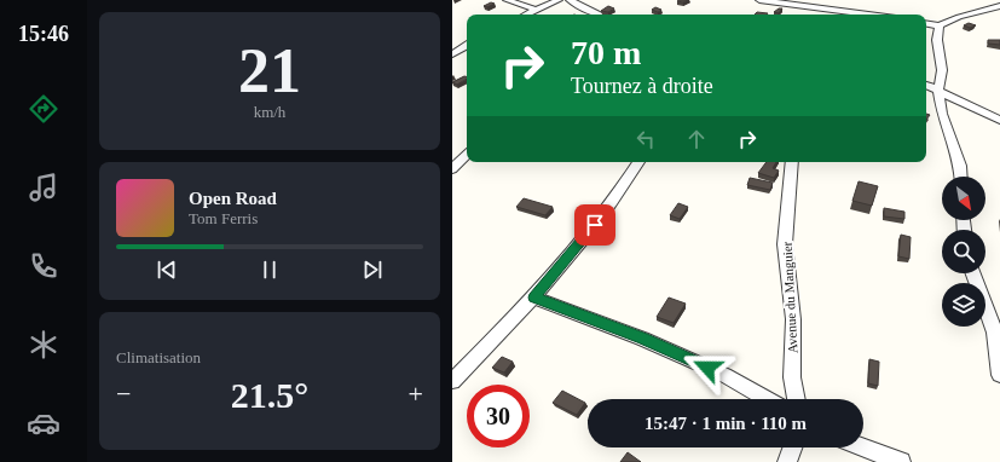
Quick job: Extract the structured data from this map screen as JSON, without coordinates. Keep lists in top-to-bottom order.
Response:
{
  "streets": {
    "street": ["Avenue du Manguier"]
  },
  "north": "bottom right",
  "page": {
    "tabs": "15:46",
    "tile": [
      ["21", "km/h"],
      "Climatisation"
    ],
    "turn": ["70 m", "Tournez à droite"],
    "song": ["Open Road", "Tom Ferris"],
    "heat": ["−", "21.5°", "+"],
    "limit": "30",
    "trip": "15:47 · 1 min · 110 m"
  }
}
